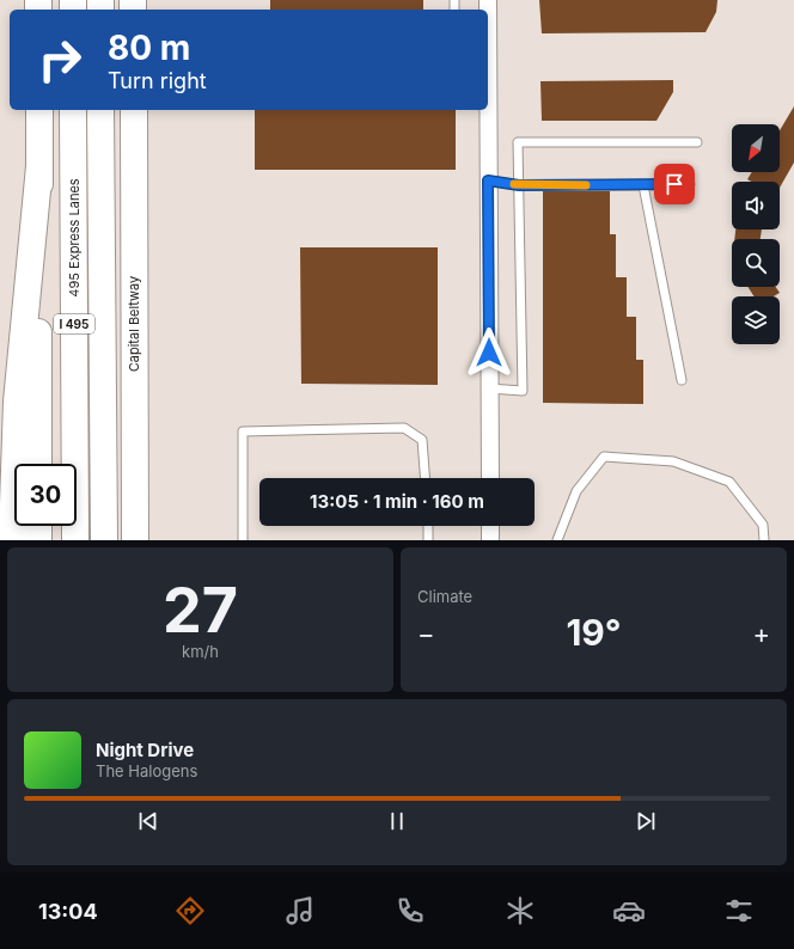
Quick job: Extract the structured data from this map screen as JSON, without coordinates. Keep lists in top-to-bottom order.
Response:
{
  "streets": {
    "highway": ["495 Express Lanes", "I 495", "Capital Beltway"]
  },
  "north": "bottom left",
  "page": {
    "turn": ["80 m", "Turn right"],
    "limit": "30",
    "trip": "13:05 · 1 min · 160 m",
    "tile": [
      ["27", "km/h"],
      "Climate"
    ],
    "heat": ["−", "19°", "+"],
    "song": ["Night Drive", "The Halogens"],
    "tabs": "13:04"
  }
}
